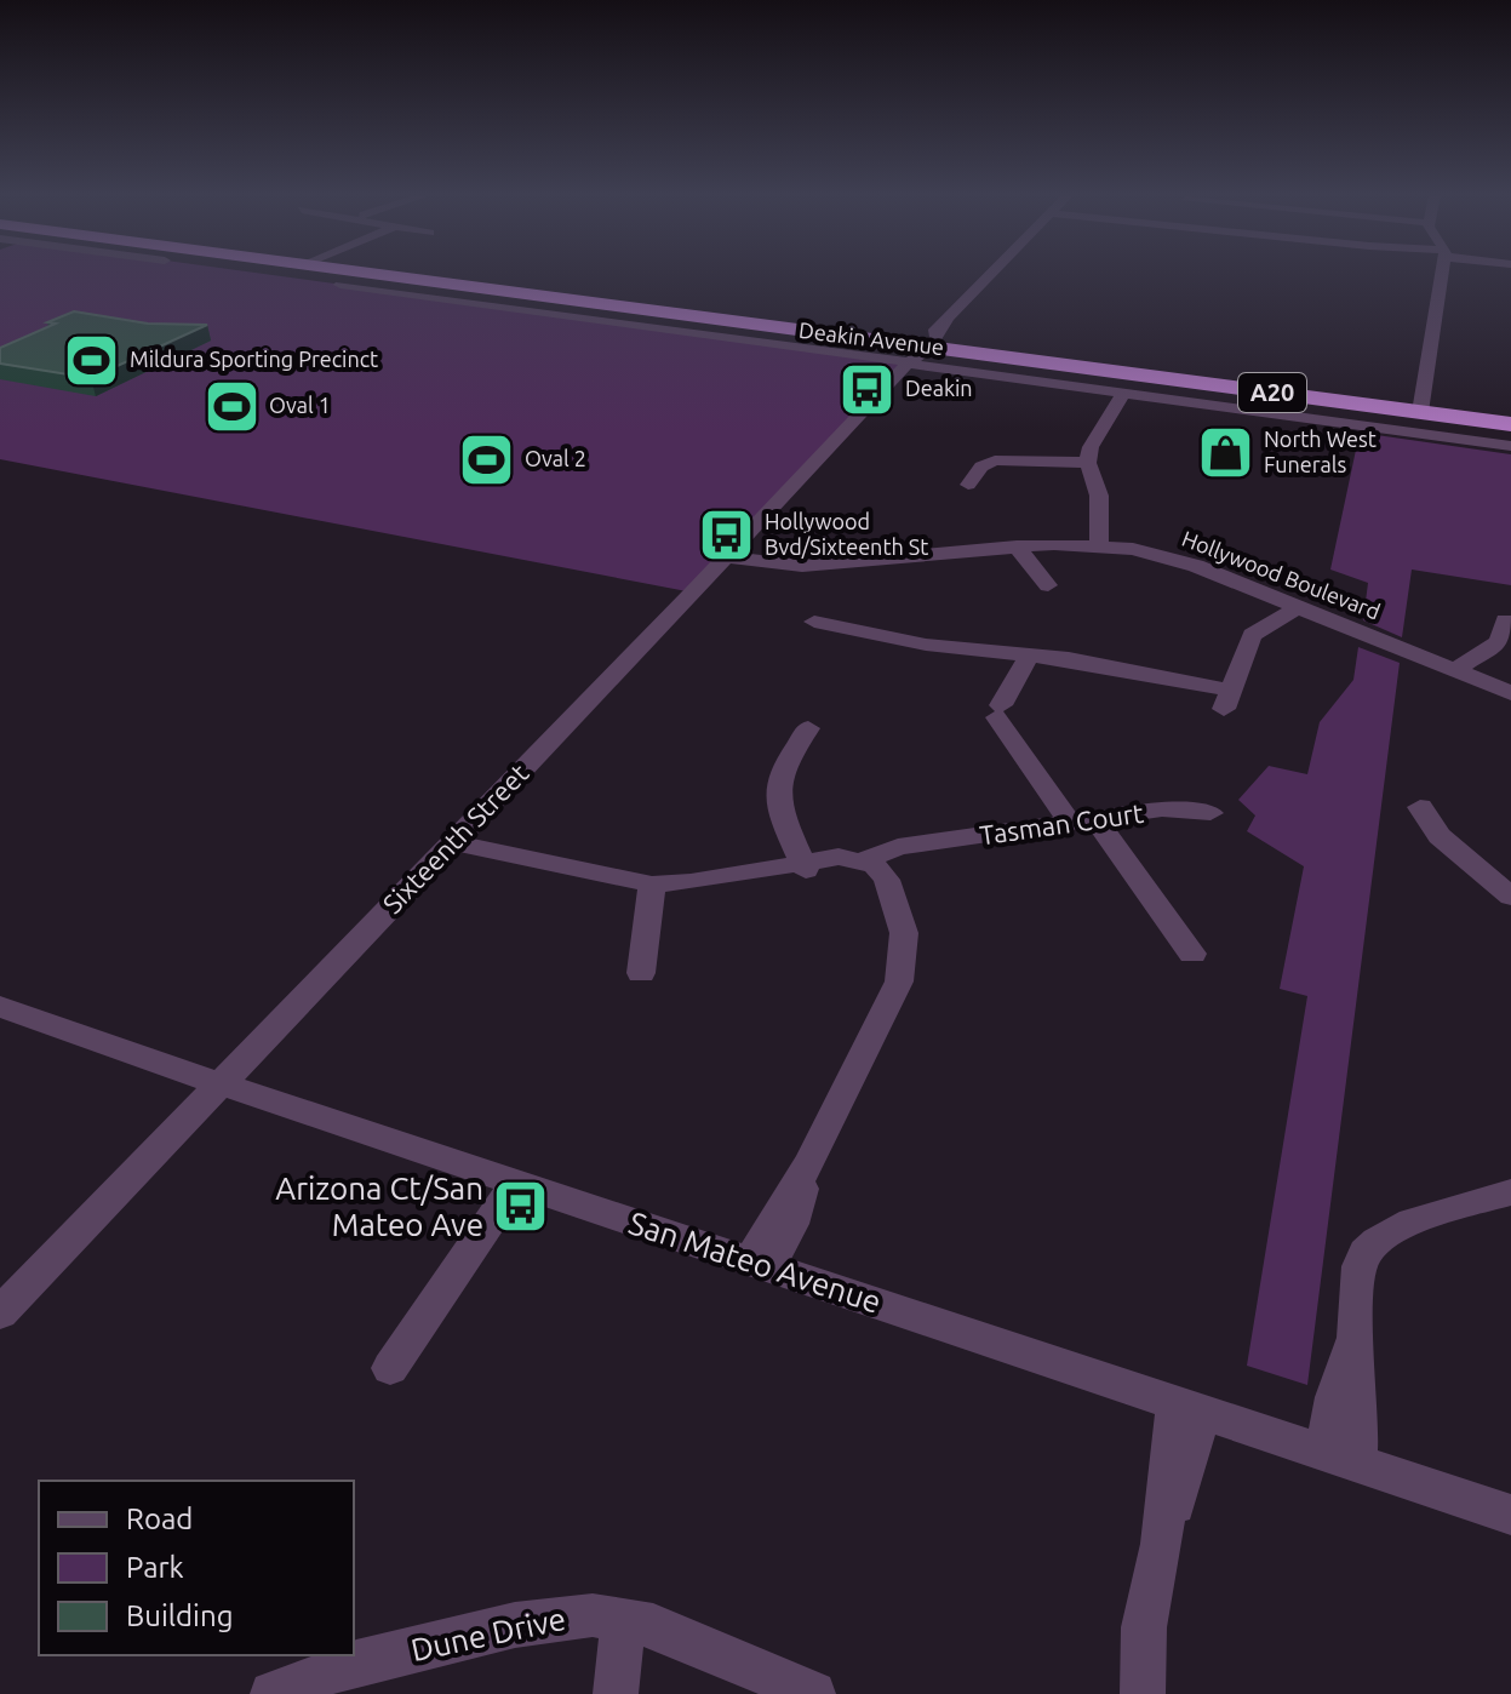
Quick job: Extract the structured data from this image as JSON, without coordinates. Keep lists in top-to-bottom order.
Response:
{
  "streets": {
    "highway": ["Deakin Avenue", "A20"],
    "street": [
      "Hollywood Boulevard",
      "Tasman Court",
      "Sixteenth Street",
      "San Mateo Avenue",
      "Dune Drive"
    ]
  },
  "crossings": [
    ["Deakin Avenue", "Sixteenth Street"],
    ["Hollywood Boulevard", "Sixteenth Street"],
    ["Tasman Court", "Sixteenth Street"],
    ["Sixteenth Street", "San Mateo Avenue"]
  ],
  "places": {
    "sports": ["Mildura Sporting Precinct", "Oval 1", "Oval 2"],
    "bus stop": ["Deakin", "Hollywood Bvd/Sixteenth St", "Arizona Ct/San Mateo Ave"],
    "shop": ["North West Funerals"]
  },
  "legend": ["Road", "Park", "Building"]
}
